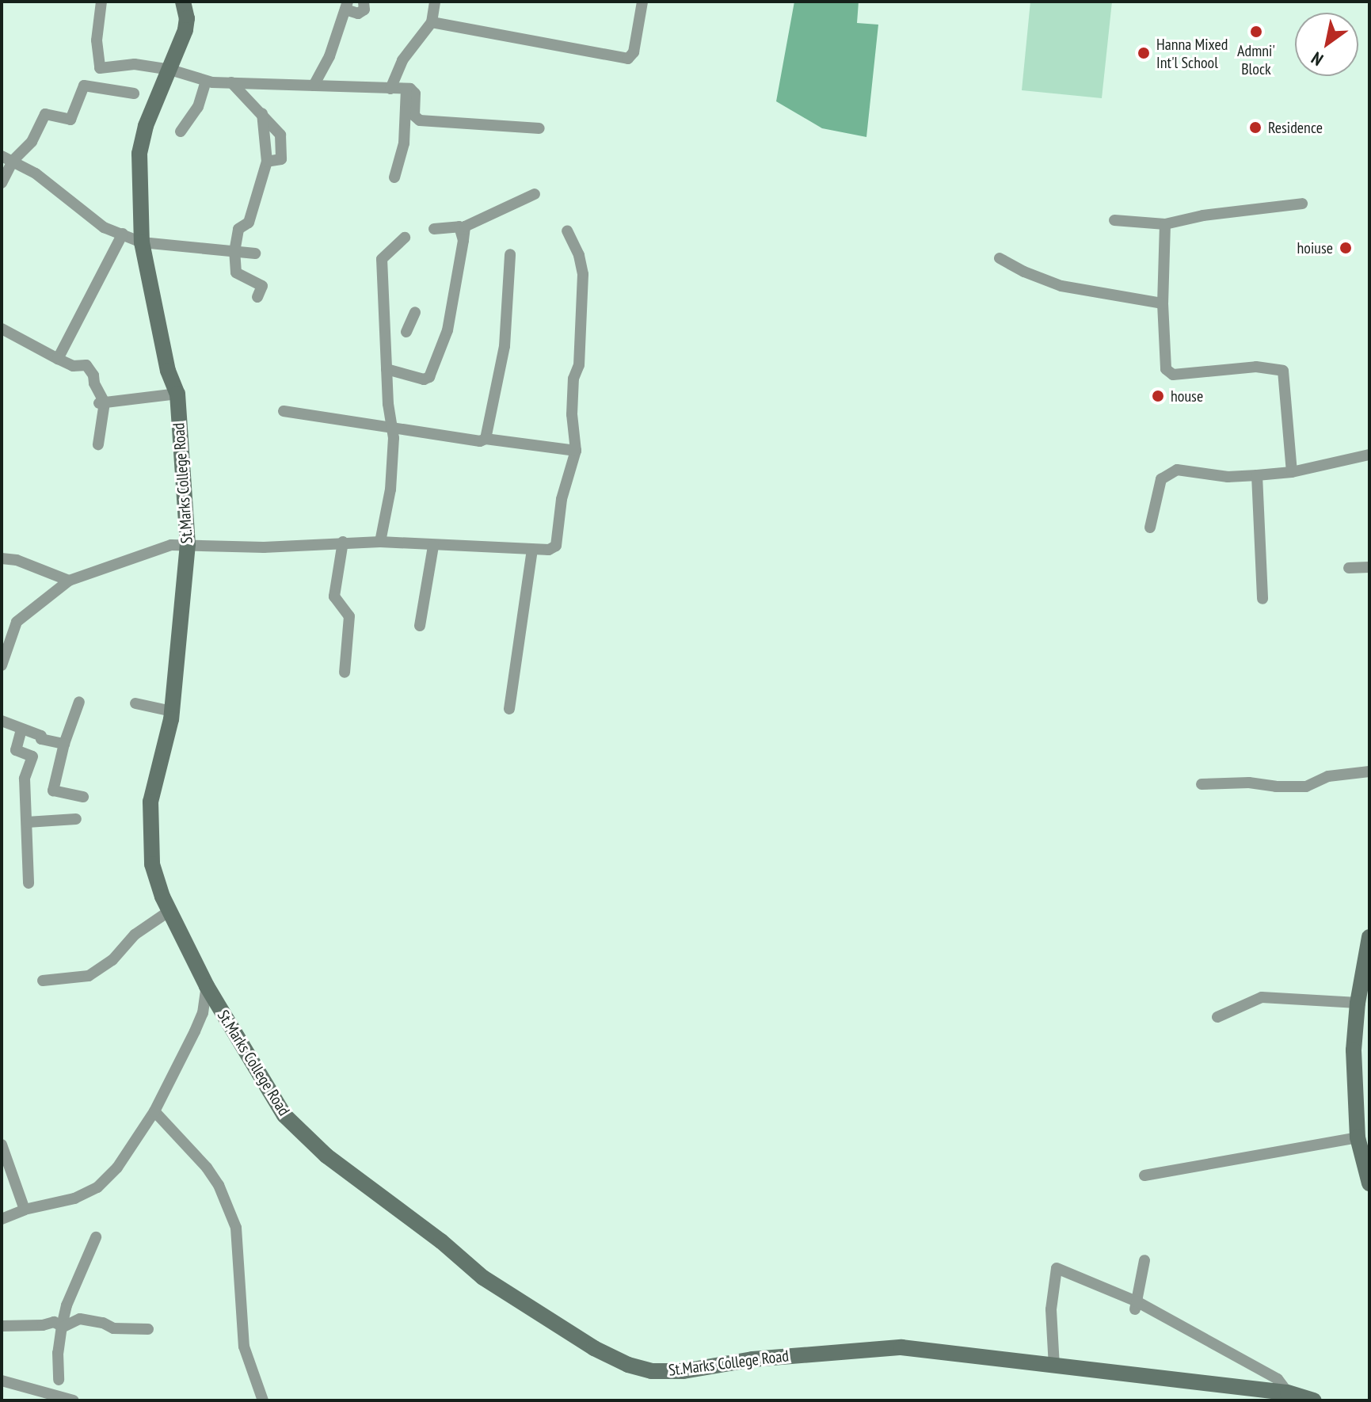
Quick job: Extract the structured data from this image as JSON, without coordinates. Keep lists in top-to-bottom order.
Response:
{
  "streets": {
    "main road": ["St.Marks College Road"]
  },
  "places": [
    "Admni' Block",
    "Hanna Mixed Int'l School",
    "Residence",
    "hoiuse",
    "house"
  ],
  "north": "bottom left"
}
